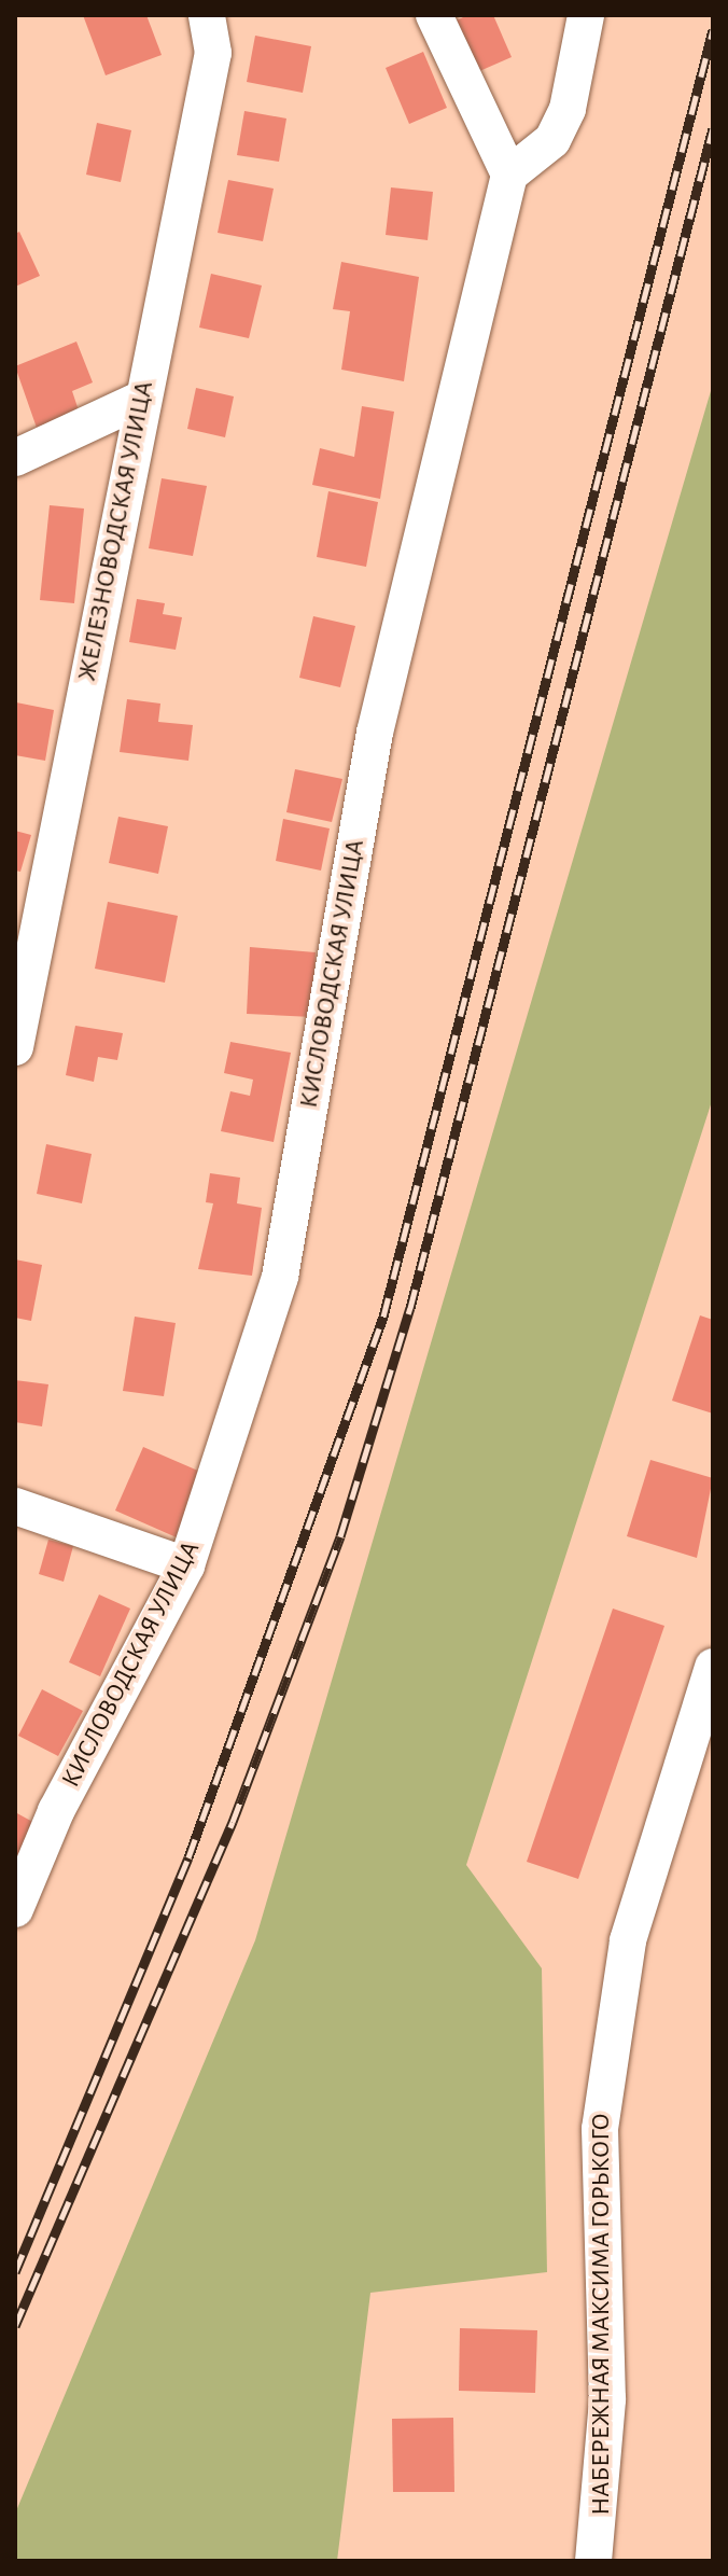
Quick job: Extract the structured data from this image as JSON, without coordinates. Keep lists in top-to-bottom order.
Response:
{
  "streets": {
    "street": ["ЖЕЛЕЗНОВОДСКАЯ УЛИЦА", "КИСЛОВОДСКАЯ УЛИЦА", "НАБЕРЕЖНАЯ МАКСИМА ГОРЬКОГО"]
  }
}
